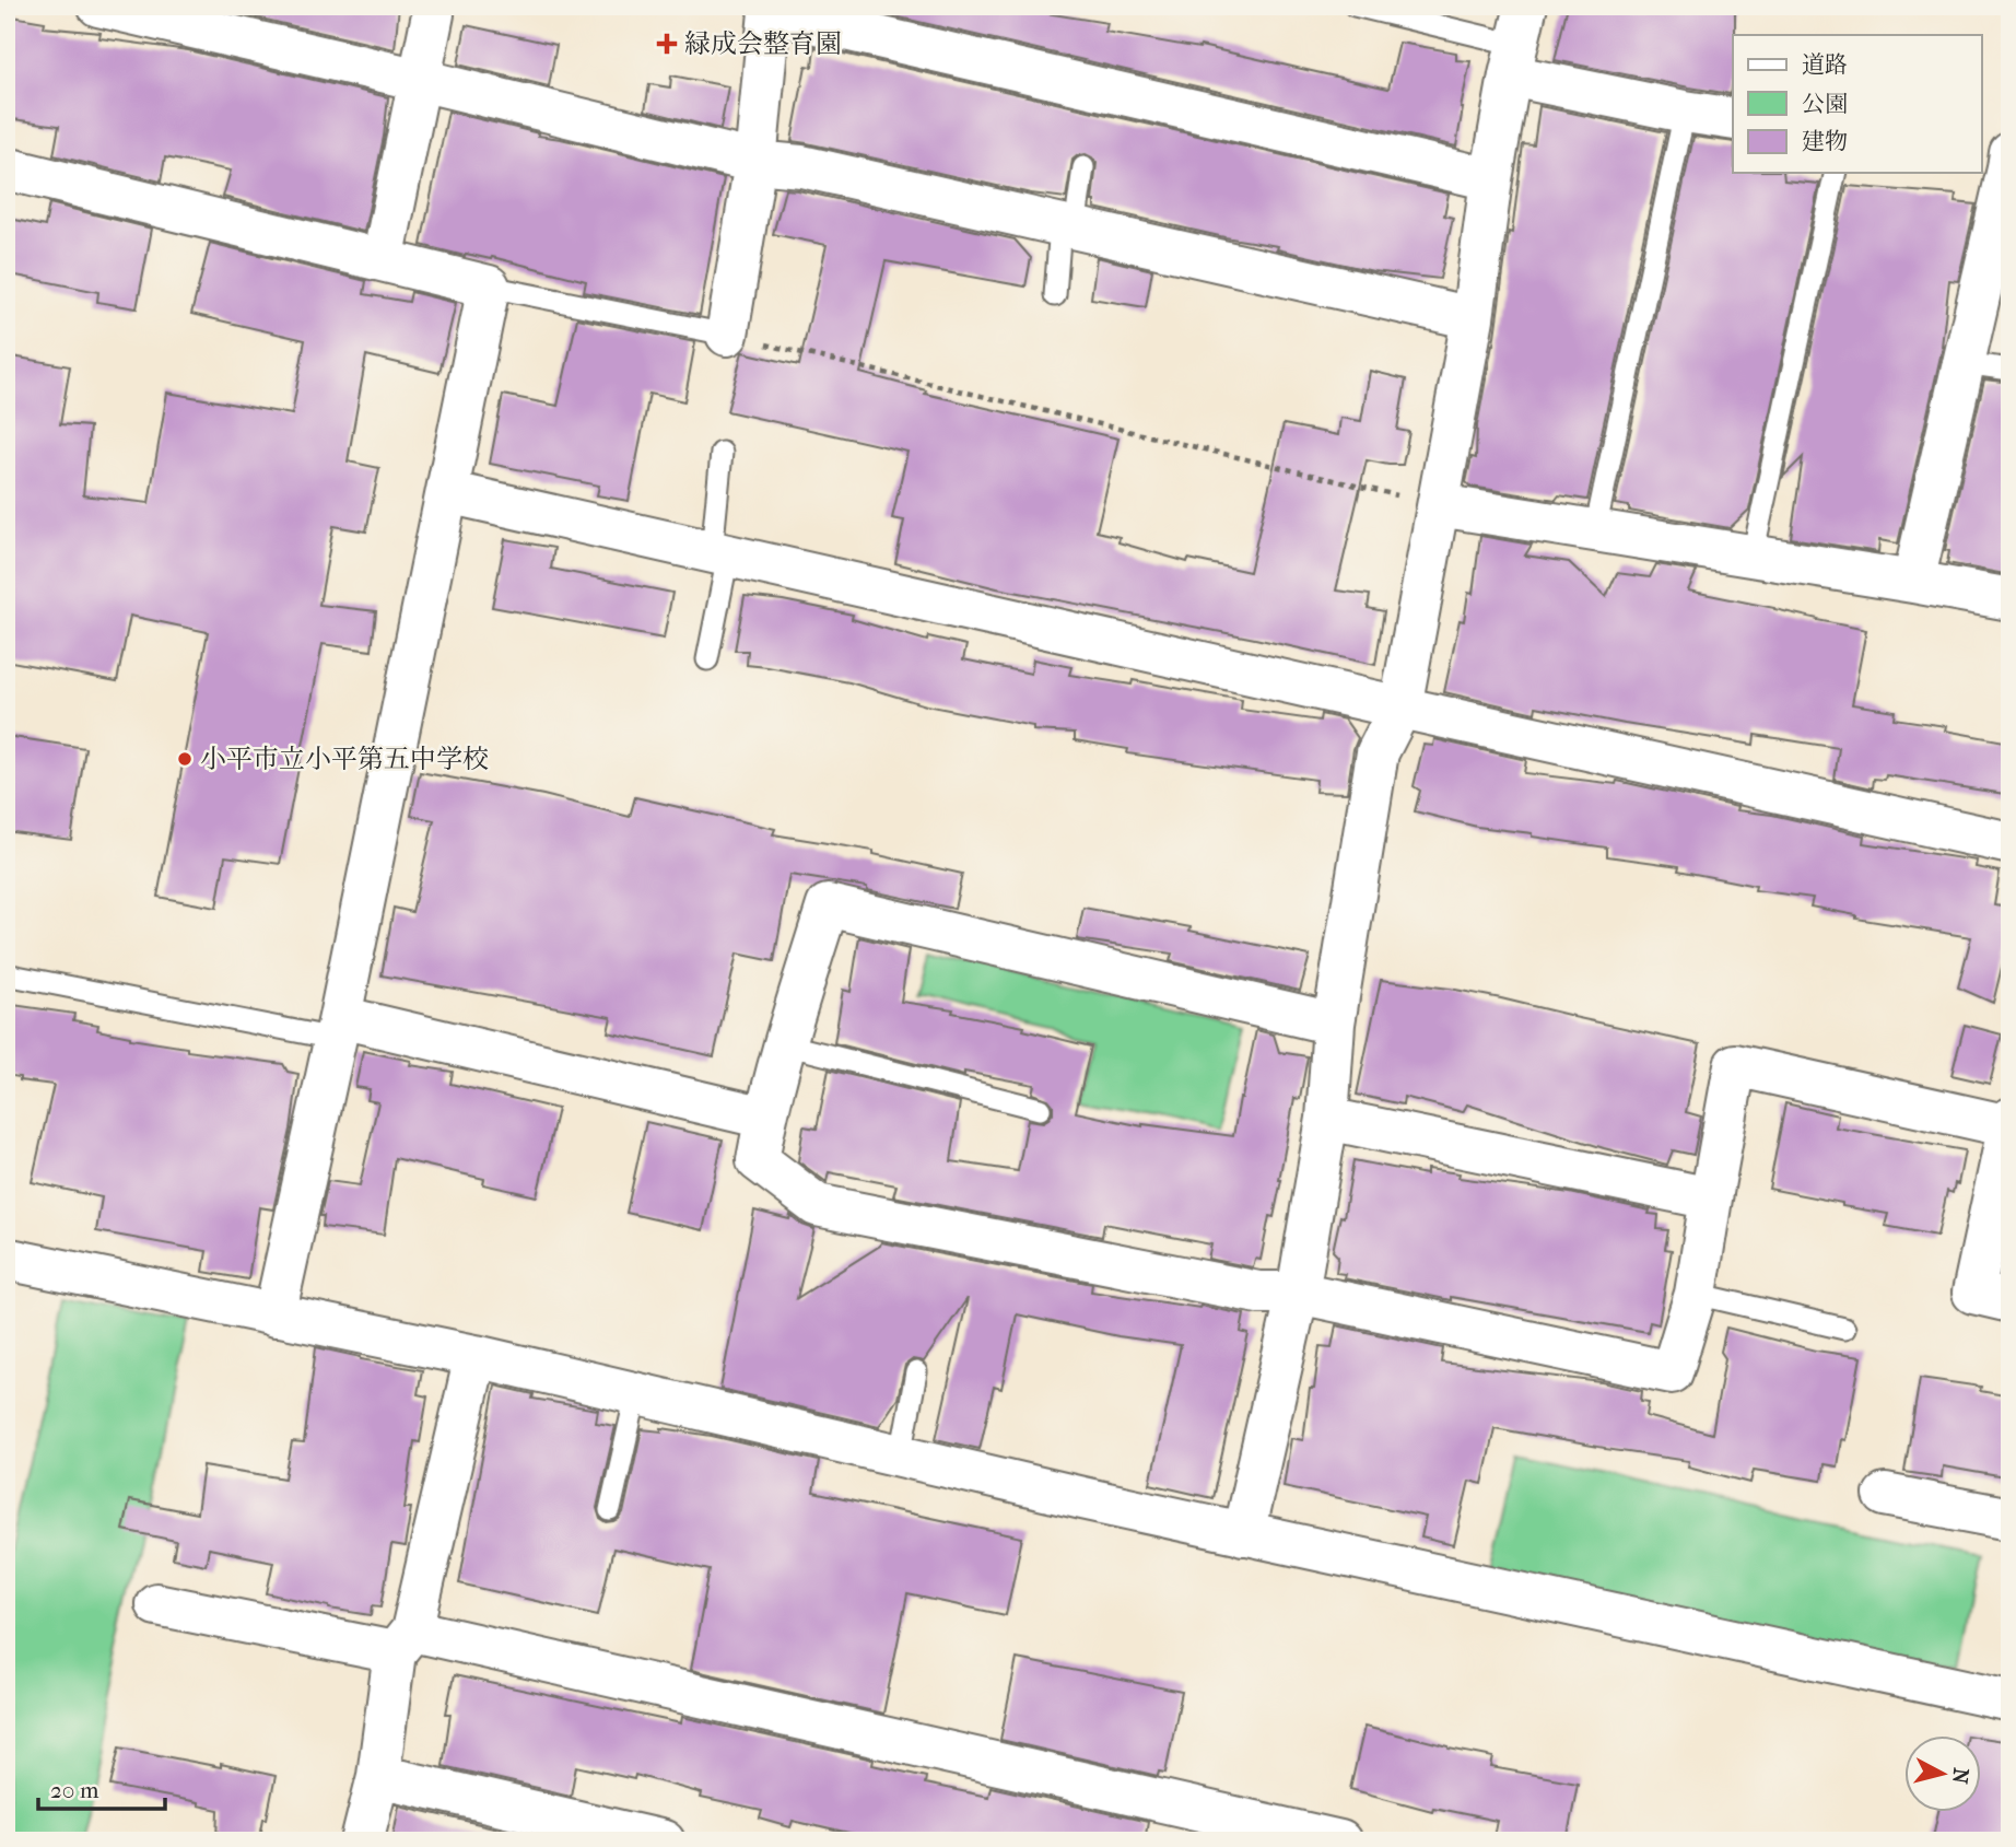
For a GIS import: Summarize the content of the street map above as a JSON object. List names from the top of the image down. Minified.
{"places":{"health":["緑成会整育園"],"other":["小平市立小平第五中学校"]},"legend":["道路","公園","建物"],"scale_bar":"20 m","north":"right"}
